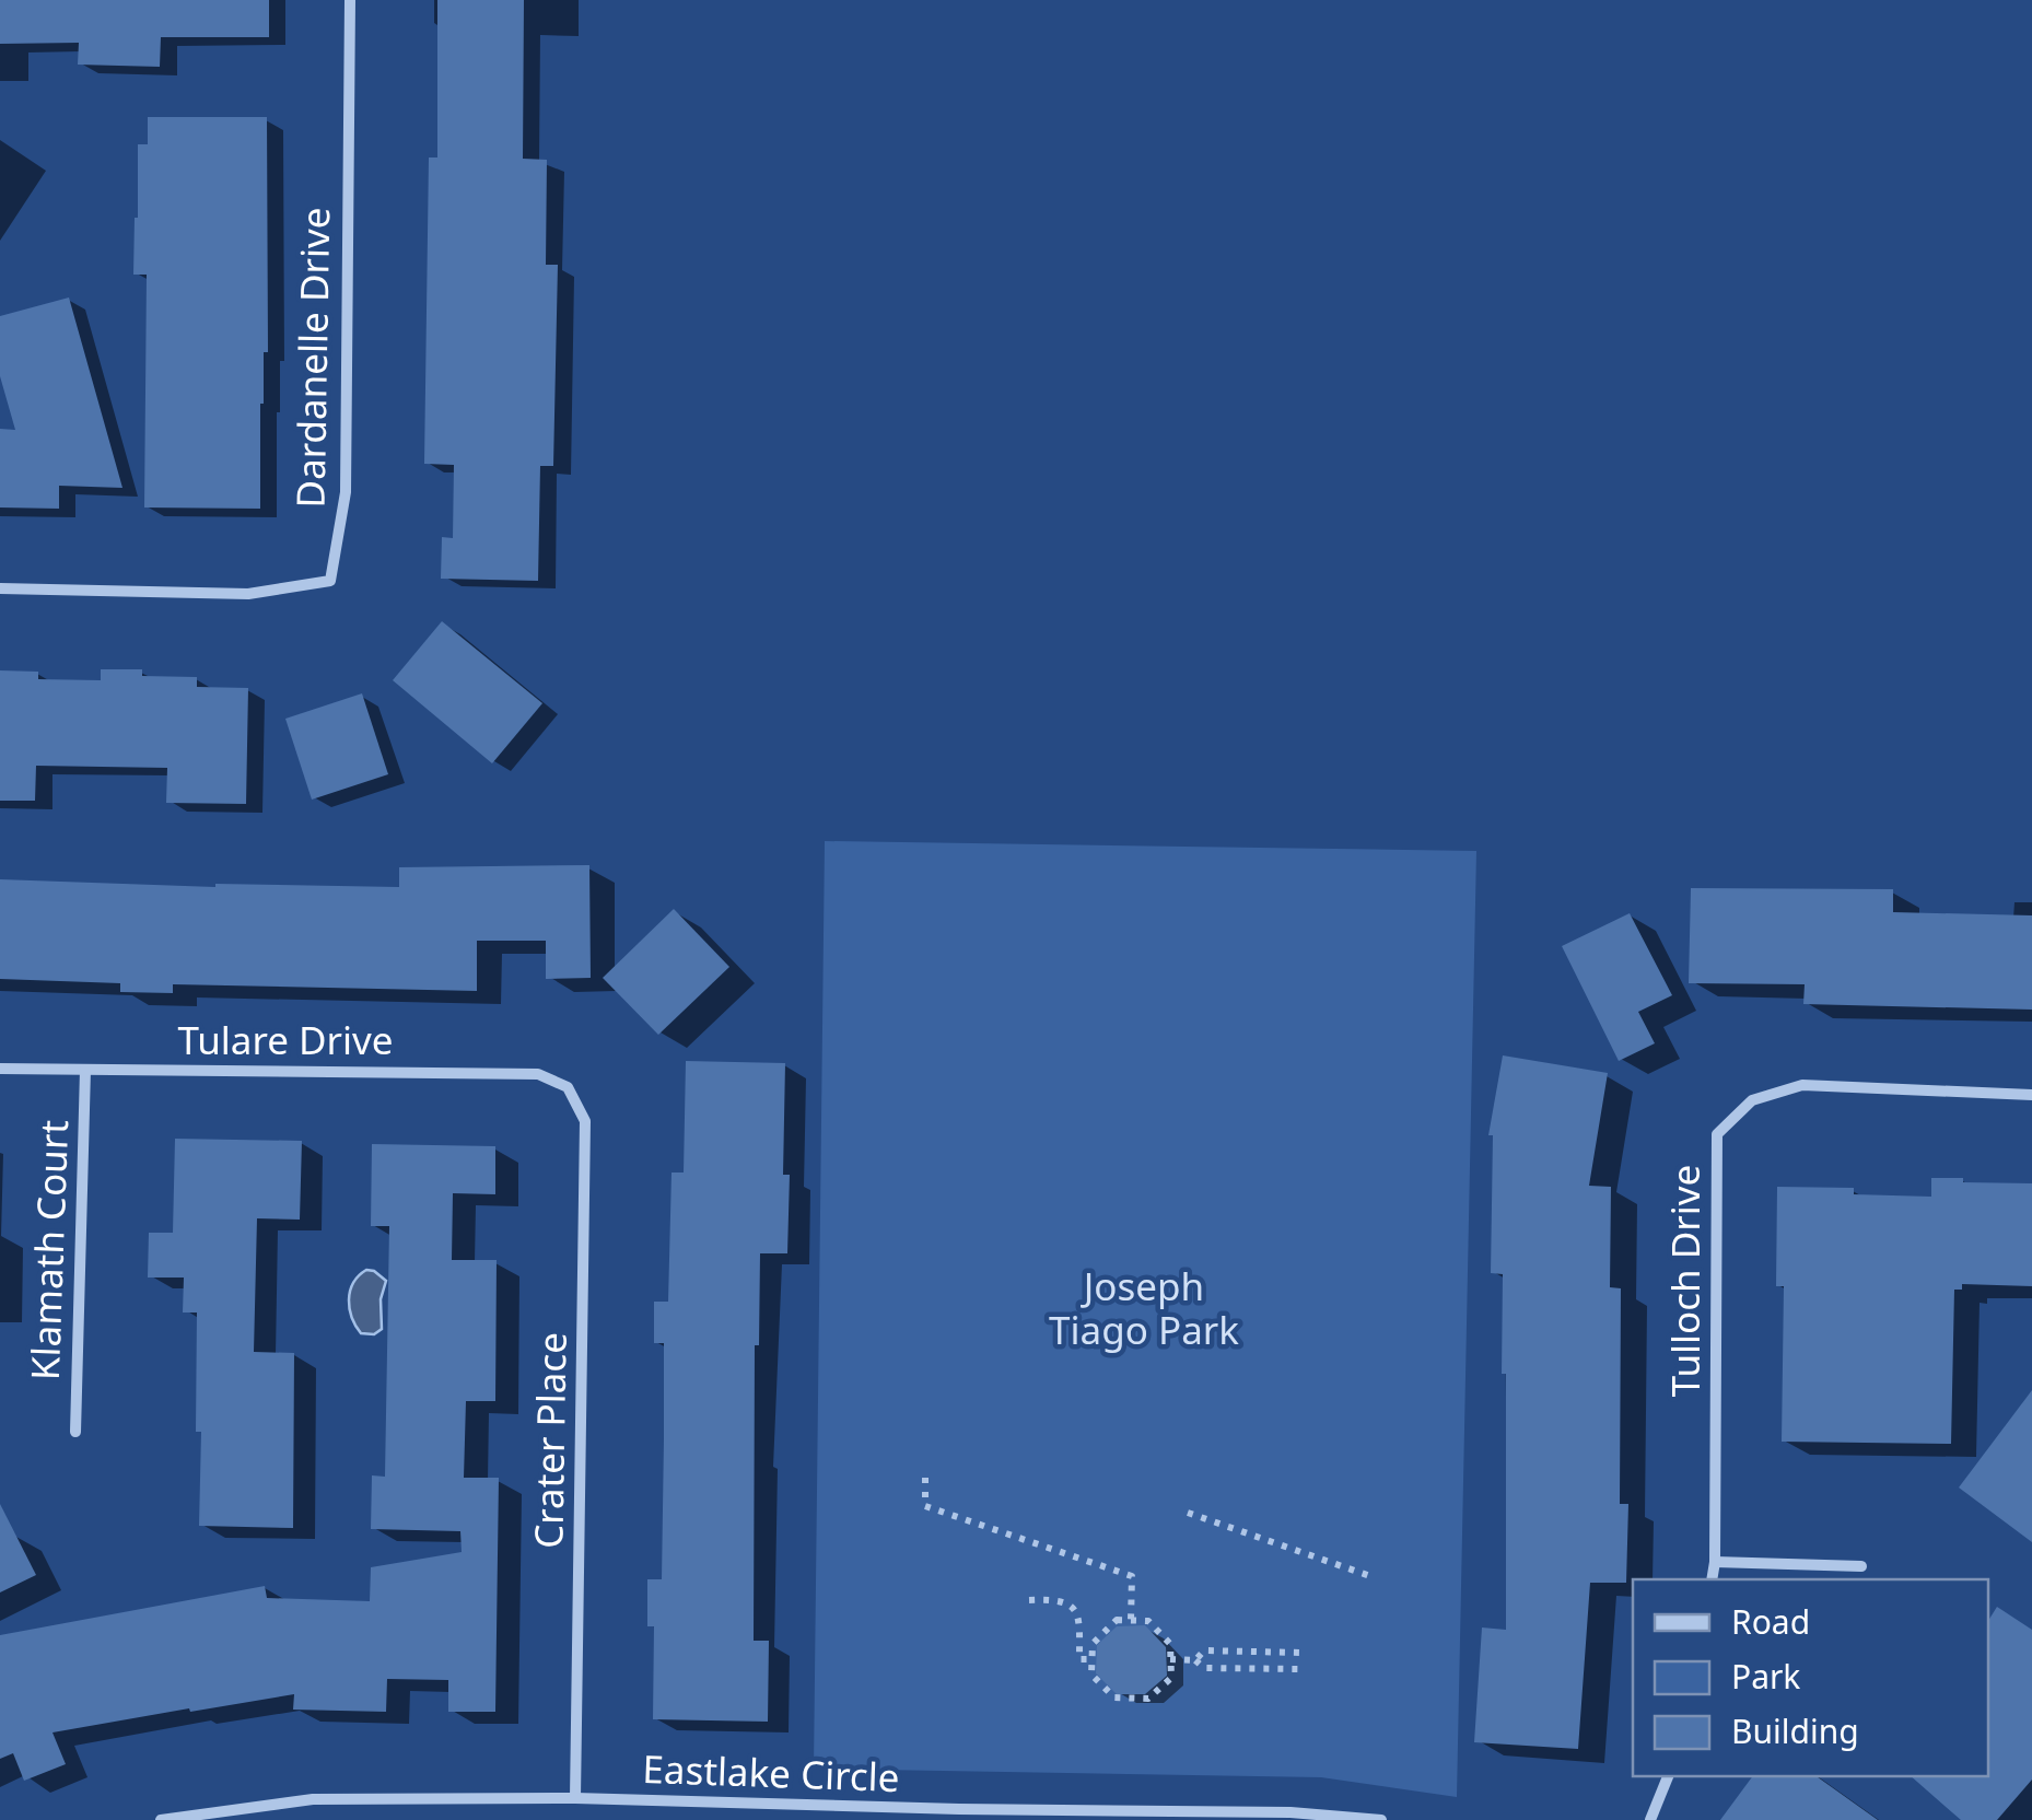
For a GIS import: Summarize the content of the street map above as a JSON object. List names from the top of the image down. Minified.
{"streets":{"street":["Dardanelle Drive","Tulare Drive","Klamath Court","Tulloch Drive","Crater Place","Eastlake Circle"]},"crossings":[["Tulare Drive","Klamath Court"],["Tulare Drive","Crater Place"],["Crater Place","Eastlake Circle"]],"parks":["Joseph Tiago Park"],"legend":["Road","Park","Building"]}
